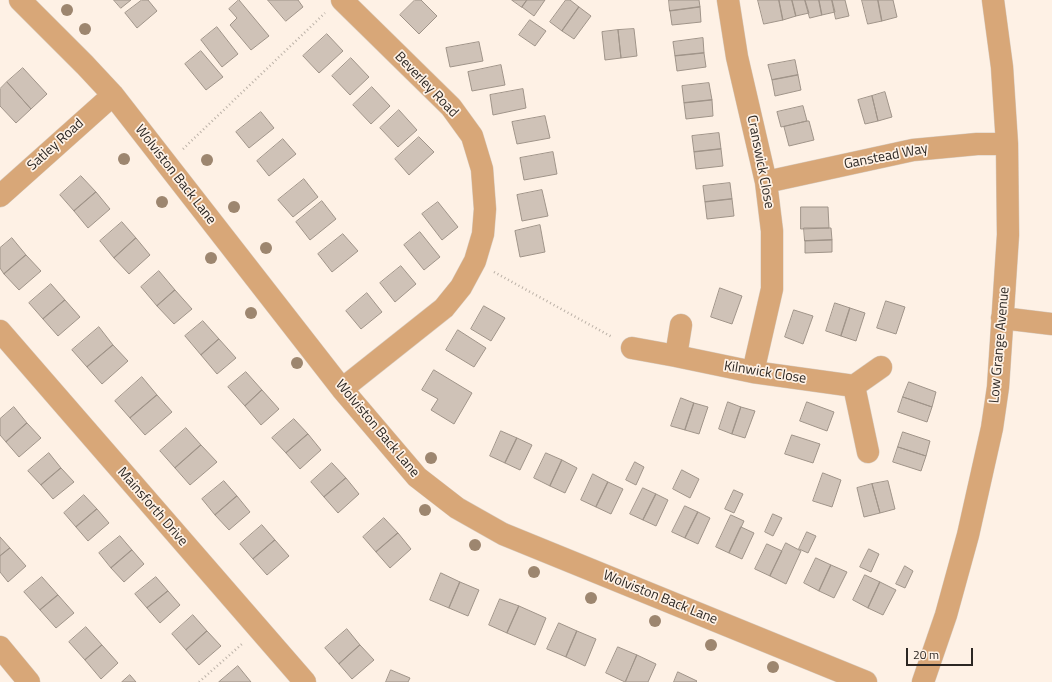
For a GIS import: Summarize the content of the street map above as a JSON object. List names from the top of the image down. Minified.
{"streets":{"street":["Beverley Road","Satley Road","Ganstead Way","Cranswick Close","Wolviston Back Lane","Low Grange Avenue","Kilnwick Close","Mainsforth Drive"]},"crossings":[["Beverley Road","Wolviston Back Lane"],["Satley Road","Wolviston Back Lane"],["Ganstead Way","Cranswick Close"],["Ganstead Way","Low Grange Avenue"],["Cranswick Close","Kilnwick Close"]],"scale_bar":"20 m"}
